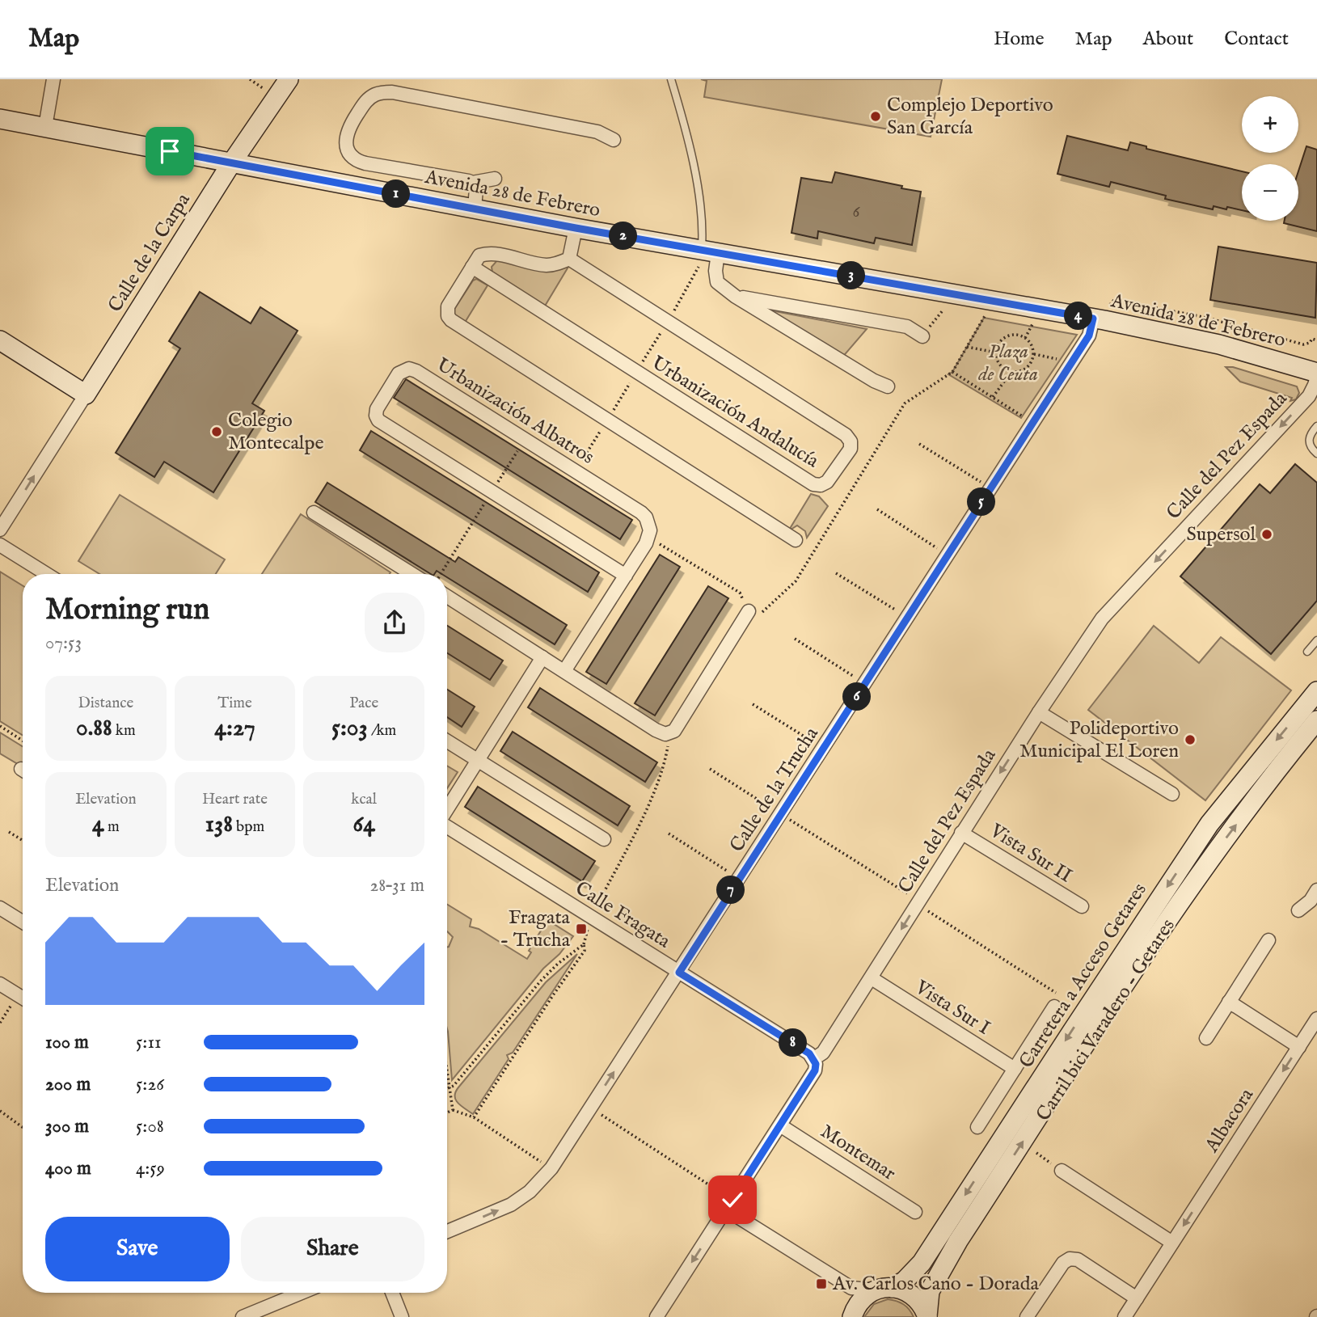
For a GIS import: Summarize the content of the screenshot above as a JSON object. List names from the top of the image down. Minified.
{"streets":{"street":["Avenida 28 de Febrero","Calle de la Carpa","Urbanización Albatros","Urbanización Andalucía","Calle del Pez Espada","Calle de la Trucha","Vista Sur II","Calle Fragata","Carretera a Acceso Getares","Vista Sur I","Albacora","Montemar"]},"crossings":[["Avenida 28 de Febrero","Calle de la Carpa"],["Avenida 28 de Febrero","Calle de la Trucha"],["Calle del Pez Espada","Vista Sur II"],["Calle del Pez Espada","Calle Fragata"],["Calle del Pez Espada","Vista Sur I"],["Calle del Pez Espada","Montemar"],["Calle de la Trucha","Calle Fragata"]],"one_way":["Calle del Pez Espada","Albacora"],"parks":["Plaza de Ceuta"],"places":{"other":["Complejo Deportivo San García","Colegio Montecalpe","Supersol","Polideportivo Municipal El Loren"],"transit":["Fragata - Trucha","Av. Carlos Cano - Dorada"]},"house_numbers":["6"],"page":{"header":"Map","nav":["Home","Map","About","Contact"],"map_buttons":["+","−"],"pins":["1","2","3","4","5","6","7","8"],"heading":["Morning run","07:53"],"stats":[["Distance","0.88 km"],["Time","4:27"],["Pace","5:03 /km"],["Elevation","4 m"],["Heart rate","138 bpm"],["kcal","64"]],"chart":["Elevation","28–31 m"],"list":[{"name":"100 m","note":"5:11"},{"name":"200 m","note":"5:26"},{"name":"300 m","note":"5:08"},{"name":"400 m","note":"4:59"}],"buttons":["Save","Share"]}}
